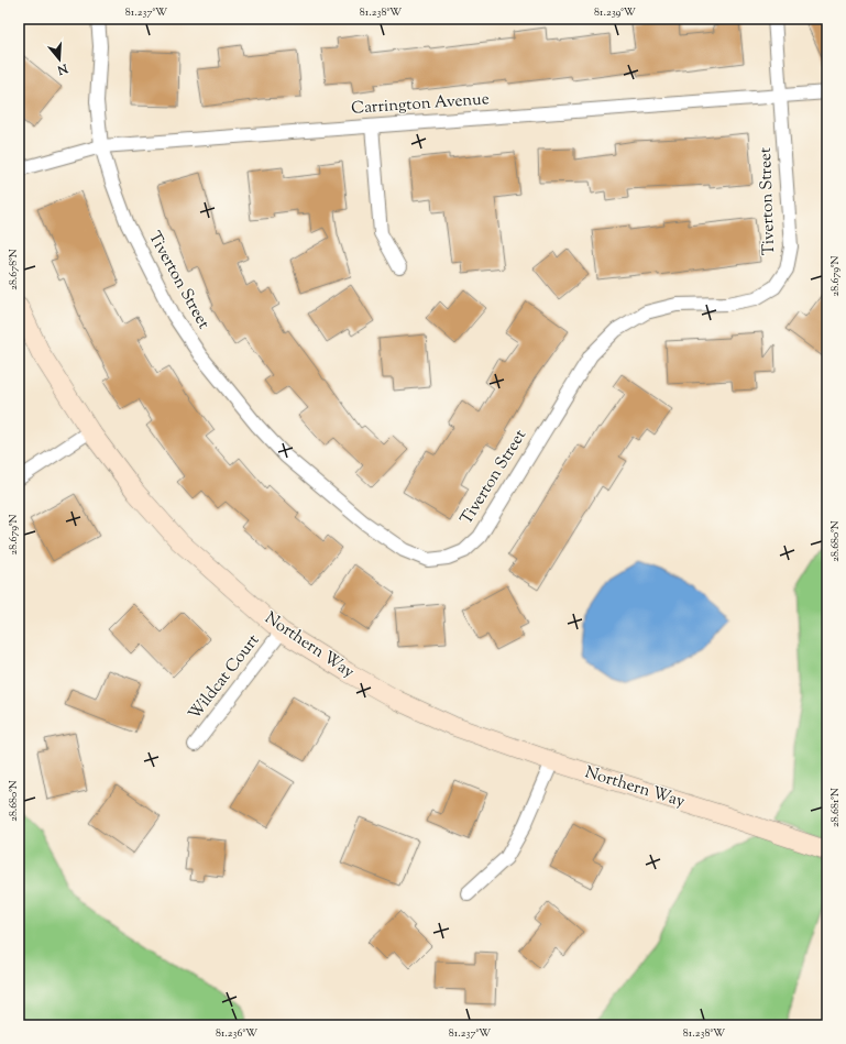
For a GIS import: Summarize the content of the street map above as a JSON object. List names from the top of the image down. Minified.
{"streets":{"street":["Carrington Avenue","Tiverton Street","Northern Way","Wildcat Court"]},"crossings":[["Carrington Avenue","Tiverton Street"],["Northern Way","Wildcat Court"]],"north":"bottom","coordinates":["81.237°W","81.238°W","81.239°W","28.678°N","28.679°N","28.680°N","28.681°N","81.236°W"]}
